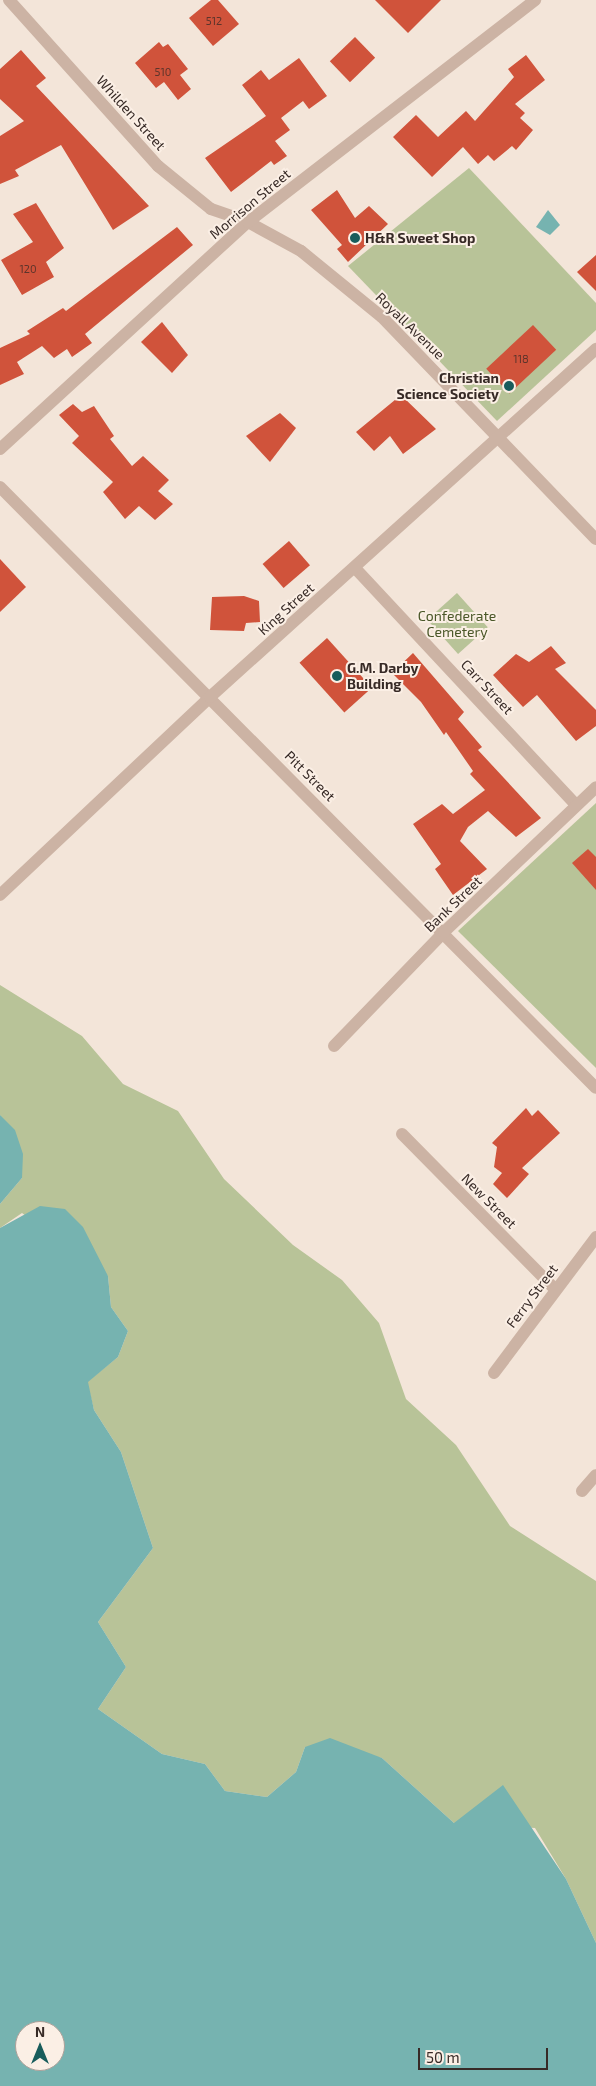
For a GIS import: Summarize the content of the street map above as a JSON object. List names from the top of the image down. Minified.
{"streets":{"street":["Whilden Street","Morrison Street","Royall Avenue","King Street","Carr Street","Pitt Street","Bank Street","New Street","Ferry Street"]},"crossings":[["Whilden Street","Morrison Street"],["Whilden Street","Royall Avenue"],["Morrison Street","Royall Avenue"],["Royall Avenue","King Street"],["King Street","Carr Street"],["King Street","Pitt Street"],["Carr Street","Bank Street"],["Pitt Street","Bank Street"],["New Street","Ferry Street"]],"parks":["Confederate Cemetery"],"places":["H&R Sweet Shop","Christian Science Society","G.M. Darby Building"],"house_numbers":["512","510","120","118"],"scale_bar":"50 m","north":"top"}
